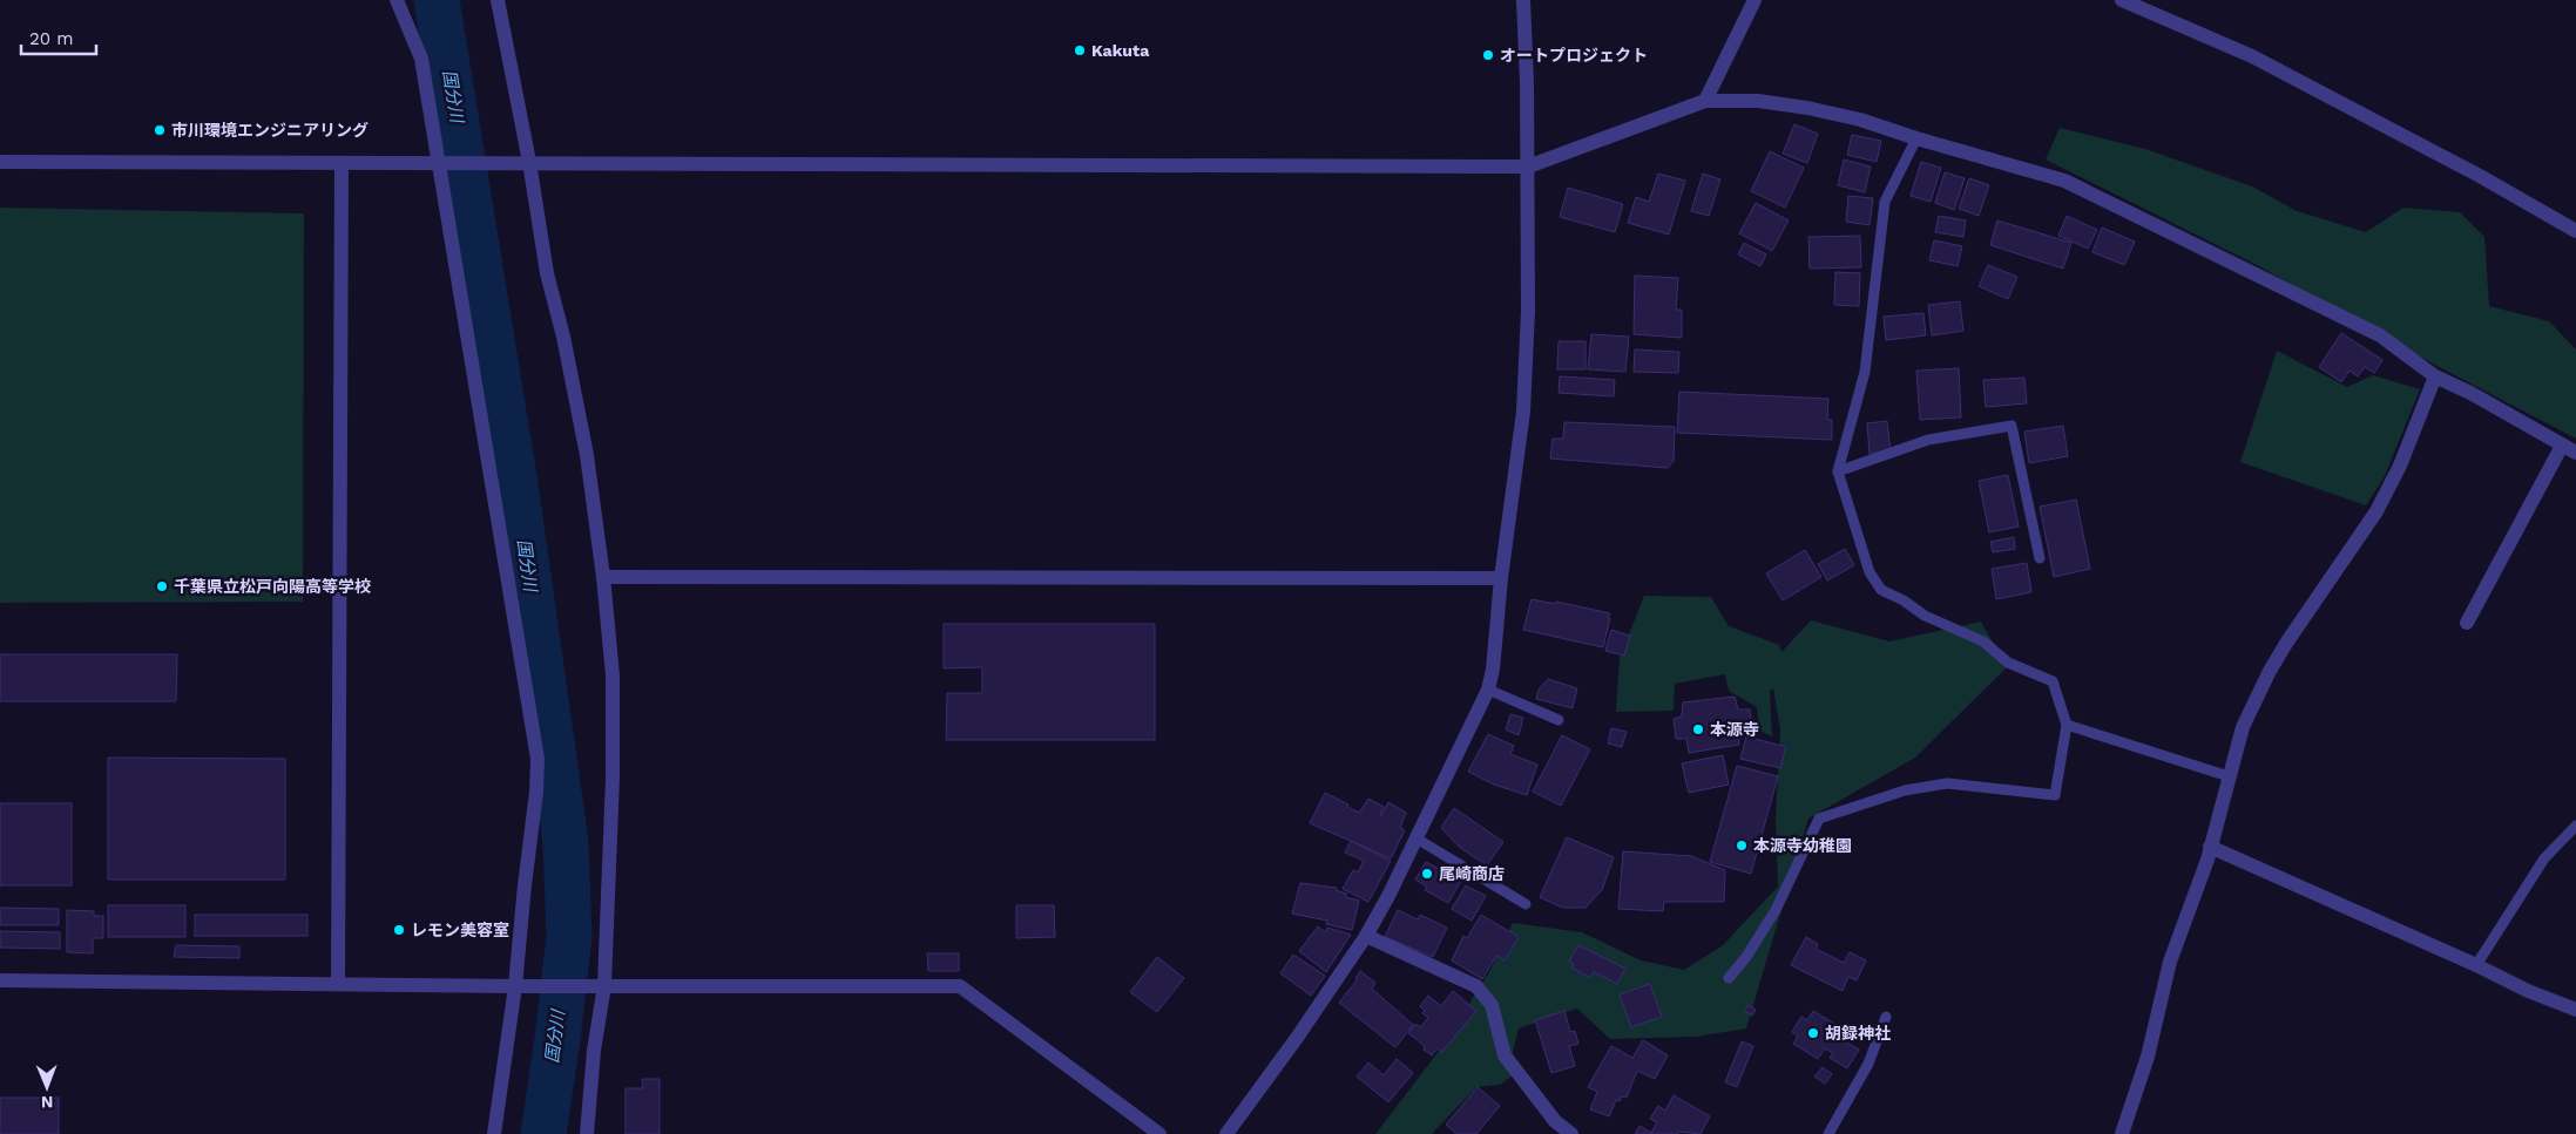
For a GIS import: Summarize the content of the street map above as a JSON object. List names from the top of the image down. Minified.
{"water":["国分川"],"places":["Kakuta","オートプロジェクト","市川環境エンジニアリング","千葉県立松戸向陽高等学校","本源寺","本源寺幼稚園","尾崎商店","レモン美容室","胡録神社"],"scale_bar":"20 m","north":"bottom"}
